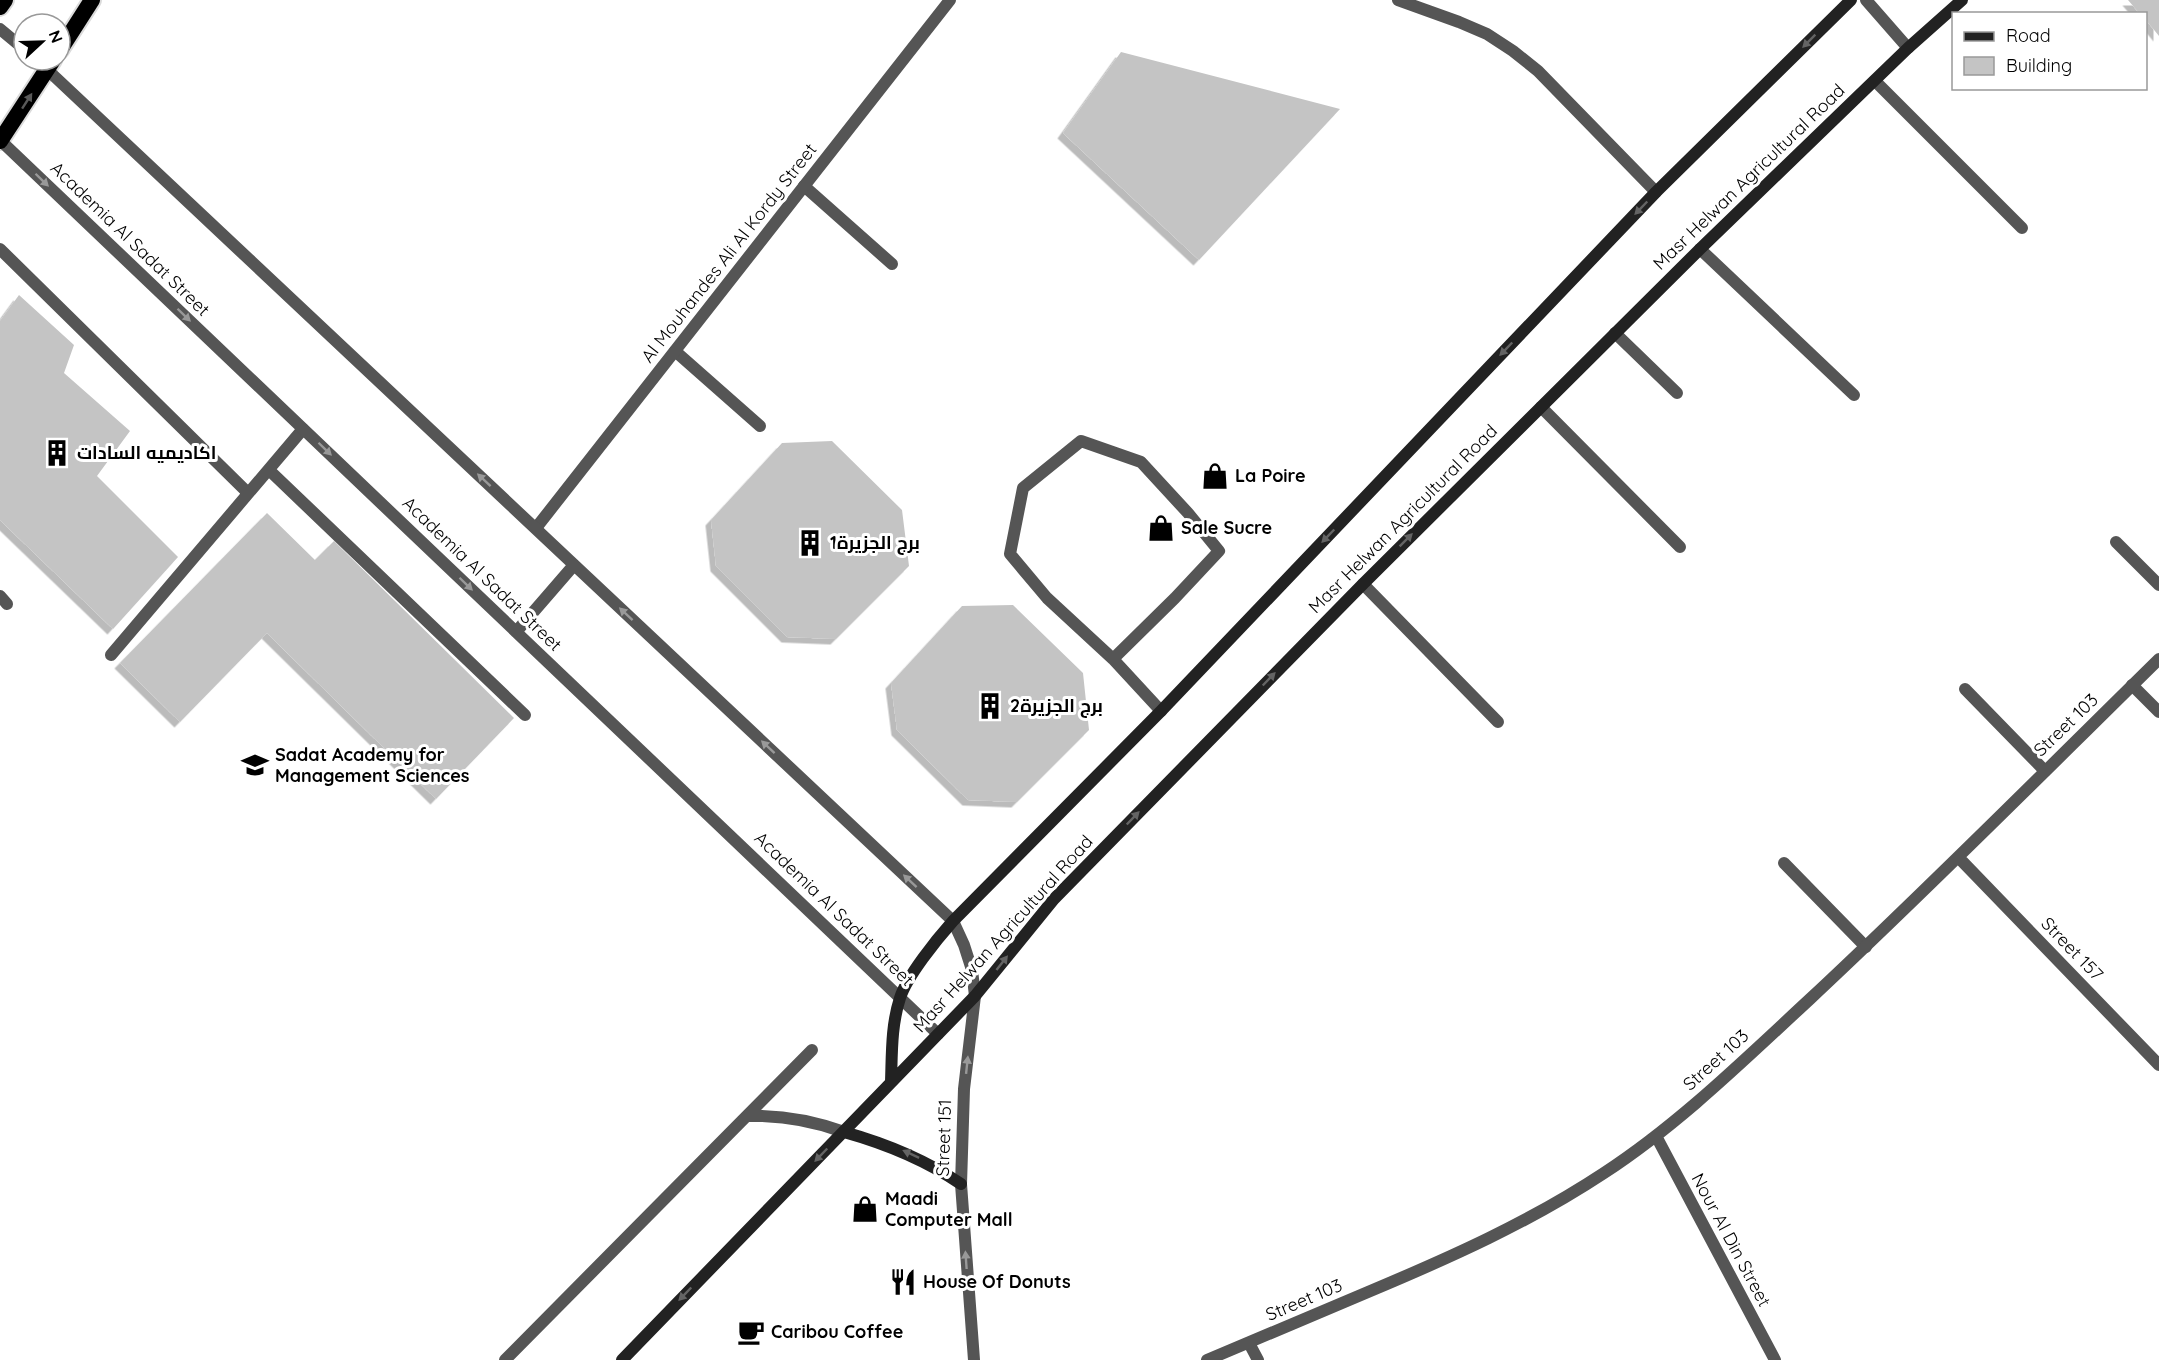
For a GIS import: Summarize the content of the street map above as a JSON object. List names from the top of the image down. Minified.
{"streets":{"main road":["Masr Helwan Agricultural Road"],"street":["Academia Al Sadat Street","Al Mouhandes Ali Al Kordy Street","Street 103","Street 157","Street 151","Nour Al Din Street"]},"crossings":[["Masr Helwan Agricultural Road","Academia Al Sadat Street"],["Masr Helwan Agricultural Road","Street 151"],["Street 103","Street 157"],["Street 103","Nour Al Din Street"]],"one_way":["Street 151"],"places":{"building":["اكاديميه السادات","برج الجزيرة1","برج الجزيرة2"],"shop":["La Poire","Sale Sucre","Maadi Computer Mall"],"school or university":["Sadat Academy for Management Sciences"],"restaurant":["House Of Donuts"],"cafe":["Caribou Coffee"]},"legend":["Road","Building"],"north":"right"}
